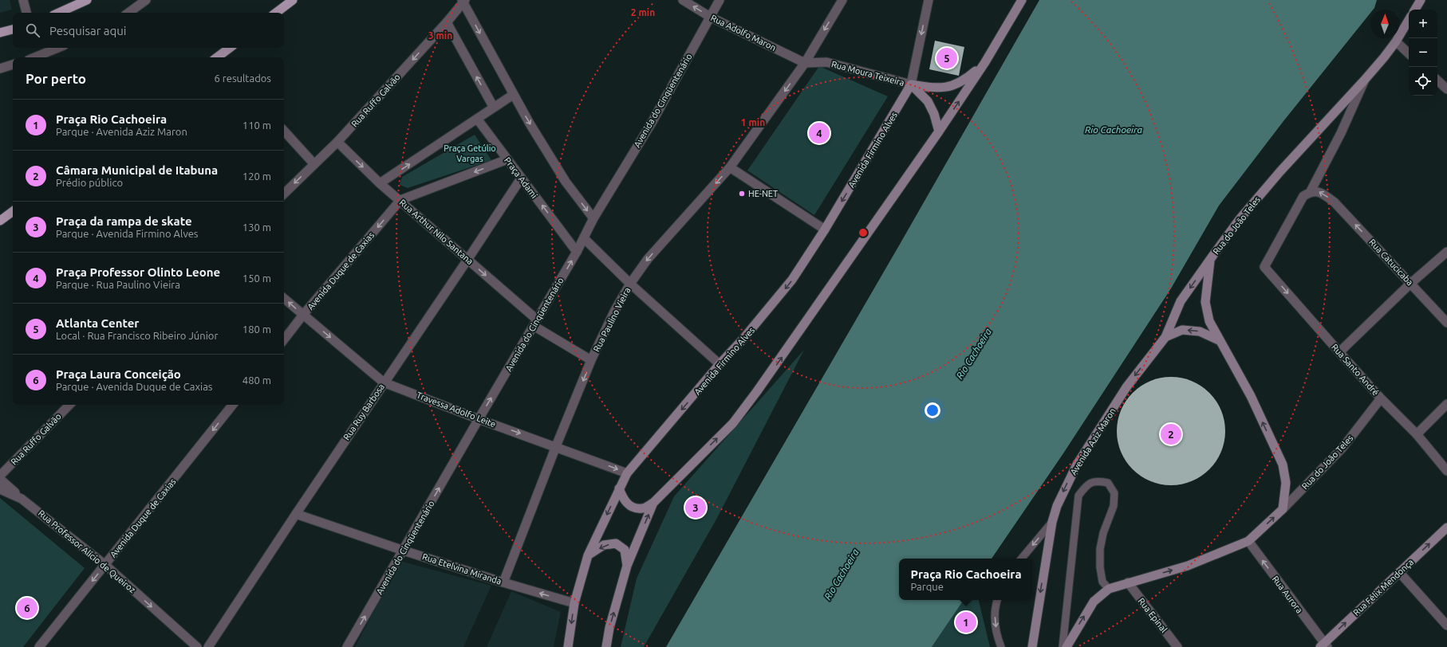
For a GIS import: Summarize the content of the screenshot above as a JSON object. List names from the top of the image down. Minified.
{"streets":{"main road":["Avenida Firmino Alves","Rua do João Teles","Avenida Aziz Maron","Rua Félix Mendonça"],"street":["Rua Adolfo Maron","Rua Moura Teixeira","Rua Ruffo Galvão","Avenida do Cinqüentenário","Praça Adami","Rua Arthur Nilo Santana","Rua Catucicaba","Avenida Duque de Caxias","Rua Paulino Vieira","Rua Santo André","Travessa Adolfo Leite","Rua Ruy Barbosa","Rua Professor Alício de Queiroz","Rua Etelvina Miranda","Rua Aurora","Rua Epinal"]},"crossings":[["Rua Adolfo Maron","Rua Moura Teixeira"],["Rua Adolfo Maron","Avenida do Cinqüentenário"],["Rua Adolfo Maron","Rua Paulino Vieira"],["Rua Moura Teixeira","Avenida Firmino Alves"],["Rua Moura Teixeira","Rua Paulino Vieira"],["Rua Ruffo Galvão","Rua Arthur Nilo Santana"],["Avenida do Cinqüentenário","Praça Adami"],["Avenida do Cinqüentenário","Rua Arthur Nilo Santana"],["Avenida do Cinqüentenário","Travessa Adolfo Leite"],["Avenida do Cinqüentenário","Rua Etelvina Miranda"],["Avenida Firmino Alves","Travessa Adolfo Leite"],["Avenida Firmino Alves","Rua Etelvina Miranda"],["Praça Adami","Rua Ruy Barbosa"],["Rua do João Teles","Rua Santo André"],["Rua do João Teles","Avenida Aziz Maron"],["Rua do João Teles","Rua Aurora"],["Rua Arthur Nilo Santana","Avenida Duque de Caxias"],["Rua Arthur Nilo Santana","Rua Paulino Vieira"],["Rua Arthur Nilo Santana","Rua Ruy Barbosa"],["Rua Catucicaba","Rua Santo André"],["Avenida Duque de Caxias","Travessa Adolfo Leite"],["Avenida Duque de Caxias","Rua Professor Alício de Queiroz"],["Rua Paulino Vieira","Travessa Adolfo Leite"],["Rua Paulino Vieira","Rua Etelvina Miranda"],["Travessa Adolfo Leite","Rua Ruy Barbosa"],["Rua Ruy Barbosa","Rua Etelvina Miranda"],["Rua Félix Mendonça","Rua Aurora"]],"one_way":["Avenida do Cinqüentenário","Rua Arthur Nilo Santana","Rua Catucicaba","Avenida Duque de Caxias","Rua Paulino Vieira","Rua Santo André","Travessa Adolfo Leite","Avenida Aziz Maron","Rua Professor Alício de Queiroz","Rua Félix Mendonça","Rua Aurora"],"water":["Rio Cachoeira"],"parks":["Praça Getúlio Vargas"],"places":["HE-NET"],"north":"top","page":{"map_buttons":["+","−"],"search":"Pesquisar aqui","pins":["5","4","2","3","6","1"],"heading":["Por perto","6 resultados"],"list":[{"mark":"1","name":"Praça Rio Cachoeira","note":"Parque · Avenida Aziz Maron","value":"110 m"},{"mark":"2","name":"Câmara Municipal de Itabuna","note":"Prédio público","value":"120 m"},{"mark":"3","name":"Praça da rampa de skate","note":"Parque · Avenida Firmino Alves","value":"130 m"},{"mark":"4","name":"Praça Professor Olinto Leone","note":"Parque · Rua Paulino Vieira","value":"150 m"},{"mark":"5","name":"Atlanta Center","note":"Local · Rua Francisco Ribeiro Júnior","value":"180 m"},{"mark":"6","name":"Praça Laura Conceição","note":"Parque · Avenida Duque de Caxias","value":"480 m"}],"popup":["Praça Rio Cachoeira","Parque"]},"rings":["2 min","3 min","1 min"]}
